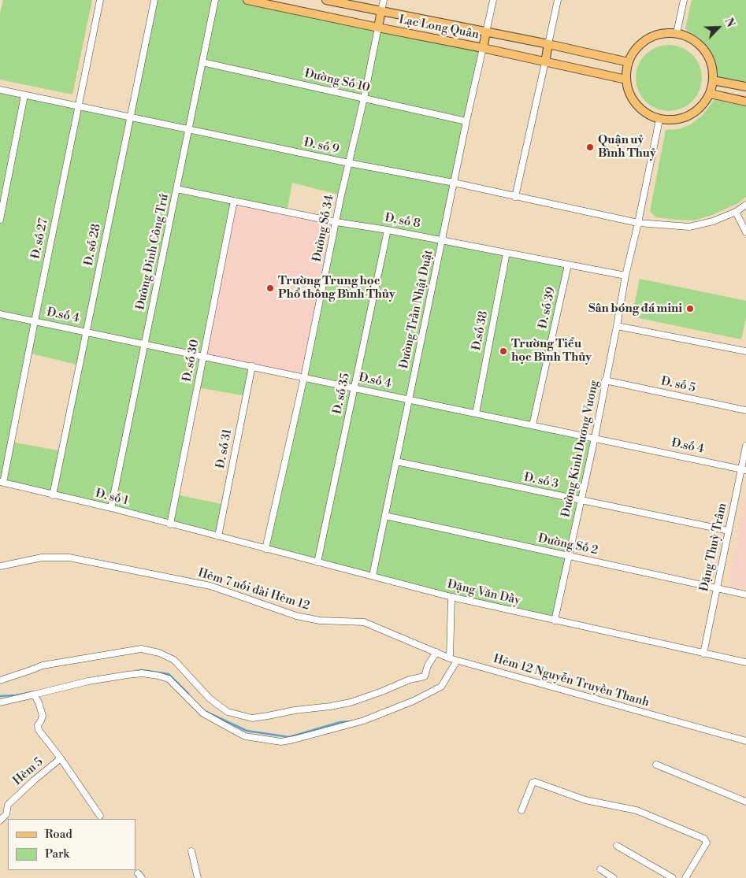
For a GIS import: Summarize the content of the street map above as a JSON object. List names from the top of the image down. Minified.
{"streets":{"main road":["Lạc Long Quân"],"street":["Đường Số 10","Đ. số 9","Đ, số 8","Đường Số 34","Đ. số 27","Đ. số 28","Đường Đinh Công Trứ","Đ. số 39","Đường Trần Nhật Duật","Đ.số 4","Đ.số 38","Đ. số 30","Đ. số 5","Đ. số 35","Đ. số 31","Đường Kinh Dương Vương","Đ. số 3","Đ. số 1","Đường Số 2","Đặng Thuỳ Trâm","Hẻm 7 nối dài Hẻm 12","Đặng Văn Dầy","Hẻm 12 Nguyễn Truyền Thanh","Hẻm 5"]},"crossings":[["Lạc Long Quân","Đường Số 34"],["Lạc Long Quân","Đường Trần Nhật Duật"],["Lạc Long Quân","Đường Kinh Dương Vương"],["Đường Số 10","Đường Số 34"],["Đường Số 10","Đường Đinh Công Trứ"],["Đường Số 10","Đường Trần Nhật Duật"],["Đ. số 9","Đường Số 34"],["Đ. số 9","Đ. số 27"],["Đ. số 9","Đ. số 28"],["Đ. số 9","Đường Đinh Công Trứ"],["Đ. số 9","Đường Trần Nhật Duật"],["Đ. số 9","Đường Kinh Dương Vương"],["Đ, số 8","Đường Số 34"],["Đ, số 8","Đường Đinh Công Trứ"],["Đ, số 8","Đ. số 39"],["Đ, số 8","Đường Trần Nhật Duật"],["Đ, số 8","Đ.số 38"],["Đ, số 8","Đ. số 30"],["Đ, số 8","Đ. số 35"],["Đ, số 8","Đường Kinh Dương Vương"],["Đường Số 34","Đ.số 4"],["Đường Số 34","Đặng Văn Dầy"],["Đ. số 27","Đ.số 4"],["Đ. số 27","Đ. số 1"],["Đ. số 28","Đ.số 4"],["Đ. số 28","Đ. số 1"],["Đường Đinh Công Trứ","Đ.số 4"],["Đường Đinh Công Trứ","Đ. số 1"],["Đ. số 39","Đ.số 4"],["Đường Trần Nhật Duật","Đ.số 4"],["Đường Trần Nhật Duật","Đ. số 3"],["Đường Trần Nhật Duật","Đường Số 2"],["Đường Trần Nhật Duật","Đặng Văn Dầy"],["Đ.số 4","Đ.số 38"],["Đ.số 4","Đ. số 30"],["Đ.số 4","Đ. số 35"],["Đ.số 4","Đ. số 31"],["Đ.số 4","Đường Kinh Dương Vương"],["Đ.số 4","Đặng Thuỳ Trâm"],["Đ. số 30","Đ. số 1"],["Đ. số 5","Đường Kinh Dương Vương"],["Đ. số 35","Đặng Văn Dầy"],["Đ. số 31","Đ. số 1"],["Đ. số 31","Đặng Văn Dầy"],["Đường Kinh Dương Vương","Đ. số 3"],["Đường Kinh Dương Vương","Đường Số 2"],["Đường Kinh Dương Vương","Đặng Văn Dầy"],["Đ. số 3","Đặng Thuỳ Trâm"],["Đ. số 1","Đặng Văn Dầy"],["Đường Số 2","Đặng Thuỳ Trâm"],["Đặng Thuỳ Trâm","Đặng Văn Dầy"],["Hẻm 7 nối dài Hẻm 12","Hẻm 12 Nguyễn Truyền Thanh"]],"places":["Quận uỷ Bình Thuỷ","Trường Trung học Phổ thông Bình Thủy","Sân bóng đá mini","Trường Tiểu học Bình Thủy"],"legend":["Road","Park"],"north":"top right"}
